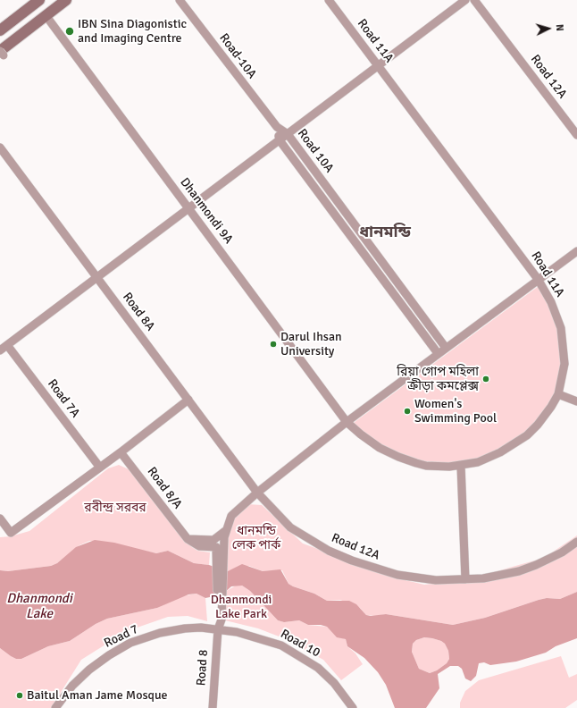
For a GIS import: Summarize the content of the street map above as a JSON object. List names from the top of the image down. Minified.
{"streets":{"street":["Road 11A","Road-10A","Road 12A","Road 10A","Dhanmondi 9A","Road 8A","Road 7A","Road 8/A","Road 7","Road 10","Road 8"]},"crossings":[["Road 11A","Dhanmondi 9A"],["Road-10A","Road 10A"],["Road 12A","Road 8A"],["Road 7","Road 10"],["Road 7","Road 8"],["Road 10","Road 8"]],"districts":["ধানমন্ডি"],"water":["Dhanmondi Lake"],"parks":["রবীন্দ্র সরবর","ধানমন্ডি লেক পার্ক","Dhanmondi Lake Park"],"places":["IBN Sina Diagonistic and Imaging Centre","Darul Ihsan University","রিয়া গোপ মহিলা ক্রীড়া কমপ্লেক্স","Women's Swimming Pool","Baitul Aman Jame Mosque"],"north":"right"}
